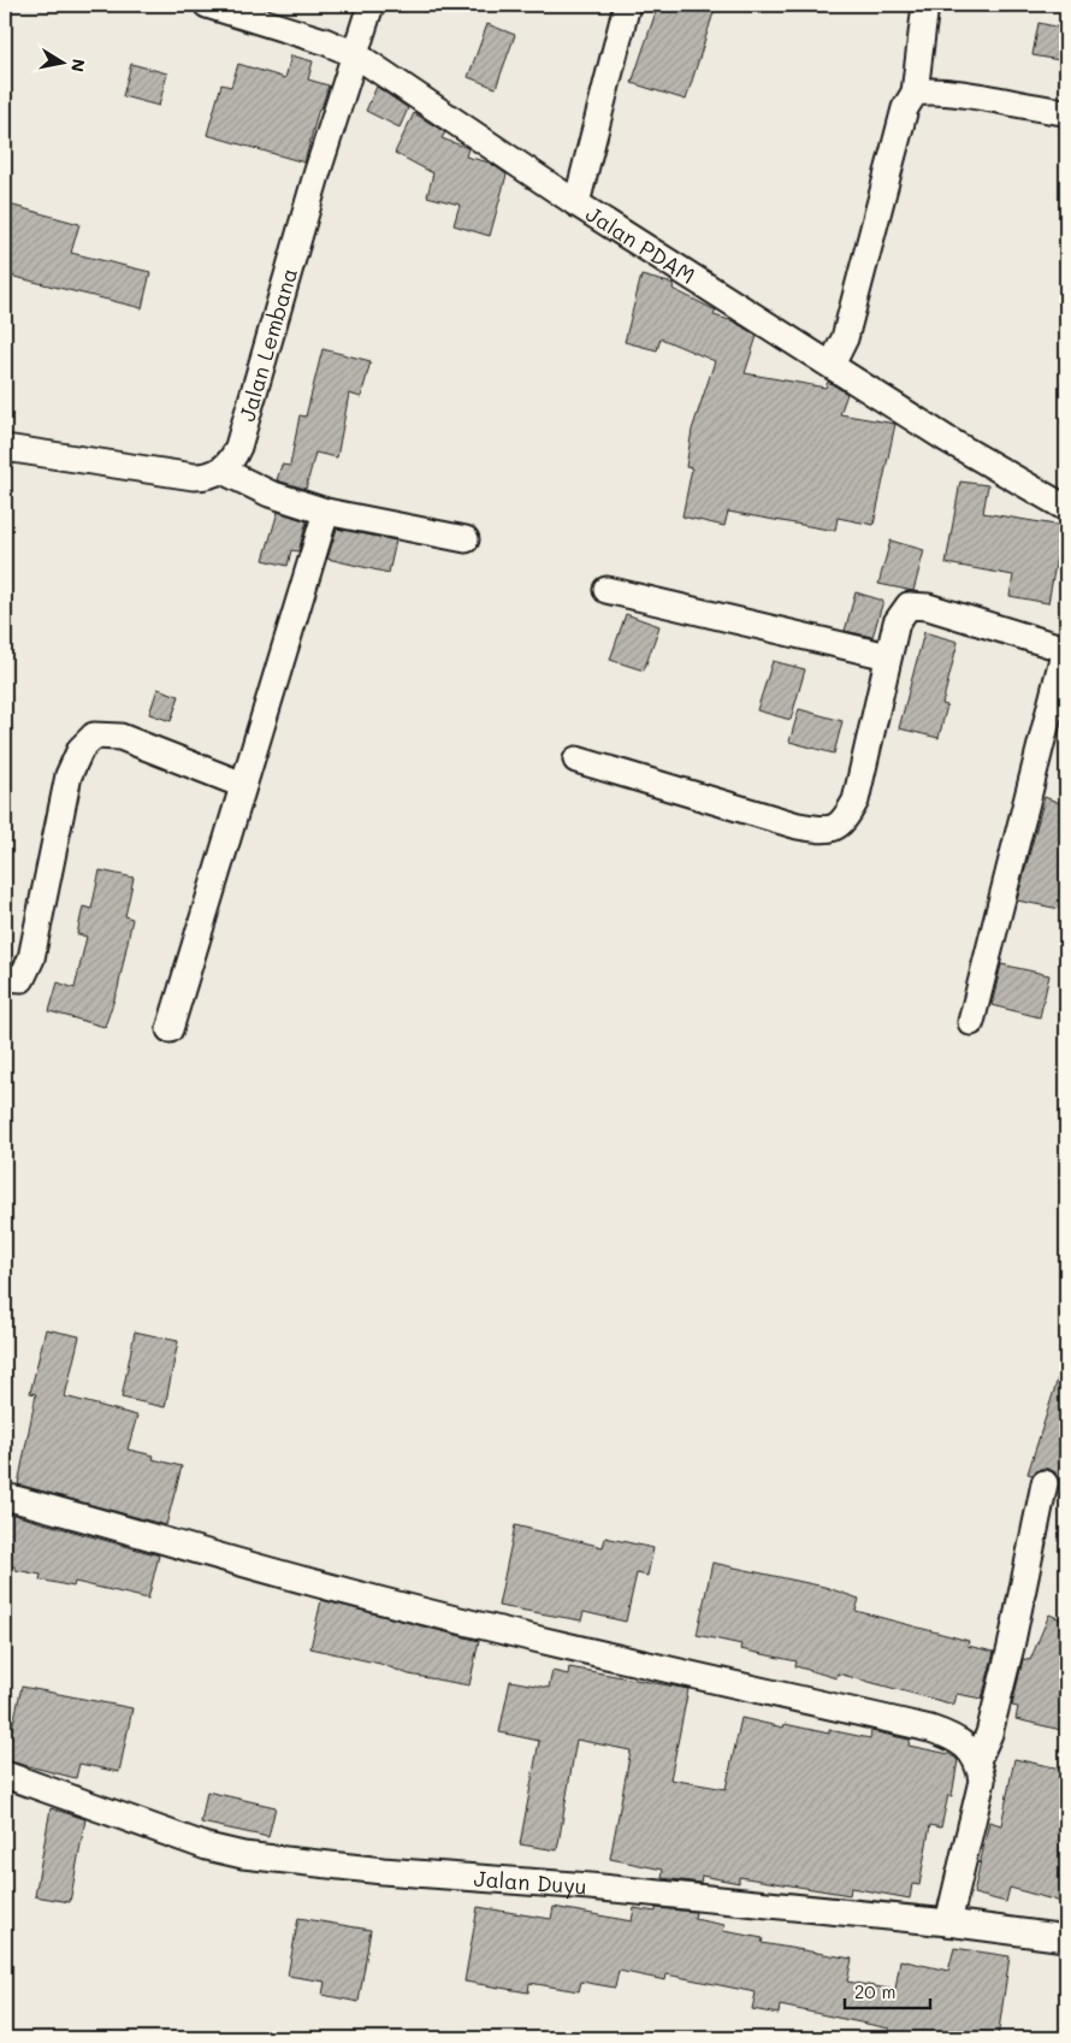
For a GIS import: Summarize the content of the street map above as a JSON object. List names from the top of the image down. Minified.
{"streets":{"street":["Jalan PDAM","Jalan Lembana","Jalan Duyu"]},"crossings":[["Jalan PDAM","Jalan Lembana"]],"scale_bar":"20 m","north":"right"}
